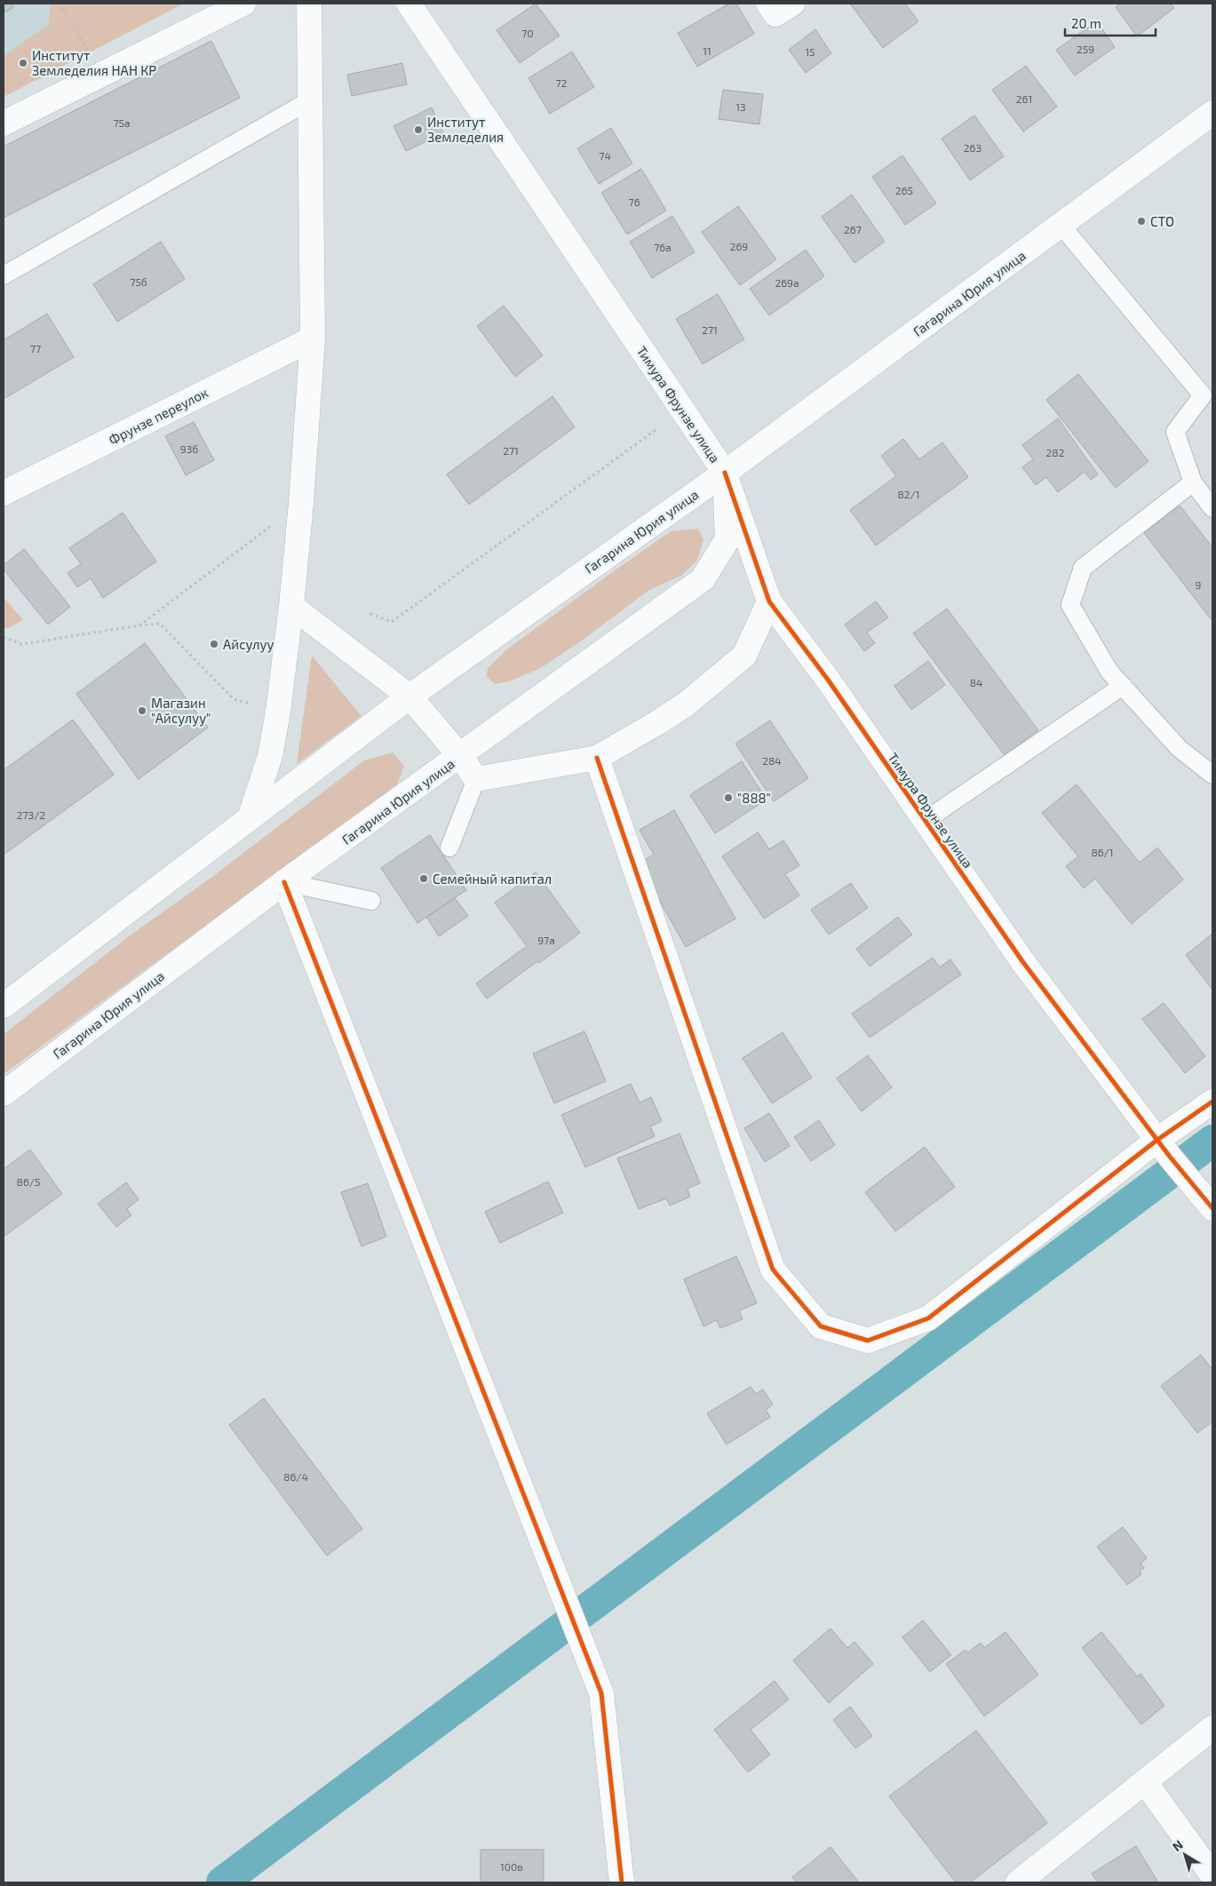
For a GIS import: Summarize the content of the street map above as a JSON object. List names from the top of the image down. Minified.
{"streets":{"street":["Гагарина Юрия улица","Тимура Фрунзе улица","Фрунзе переулок"]},"crossings":[["Гагарина Юрия улица","Тимура Фрунзе улица"]],"places":["Институт Земледелия НАН КР","Институт Земледелия","CTO","Айсулуу","Магазин \"Айсулуу\"","\"888\"","Семейный капитал"],"house_numbers":["70","259","11","15","72","261","13","75а","263","74","265","76","267","269","76а","75б","269а","271","77","93б","271","282","82/1","9","84","284","273/2","86/1","97а","86/5","86/4","100в"],"scale_bar":"20 m","north":"top left"}
